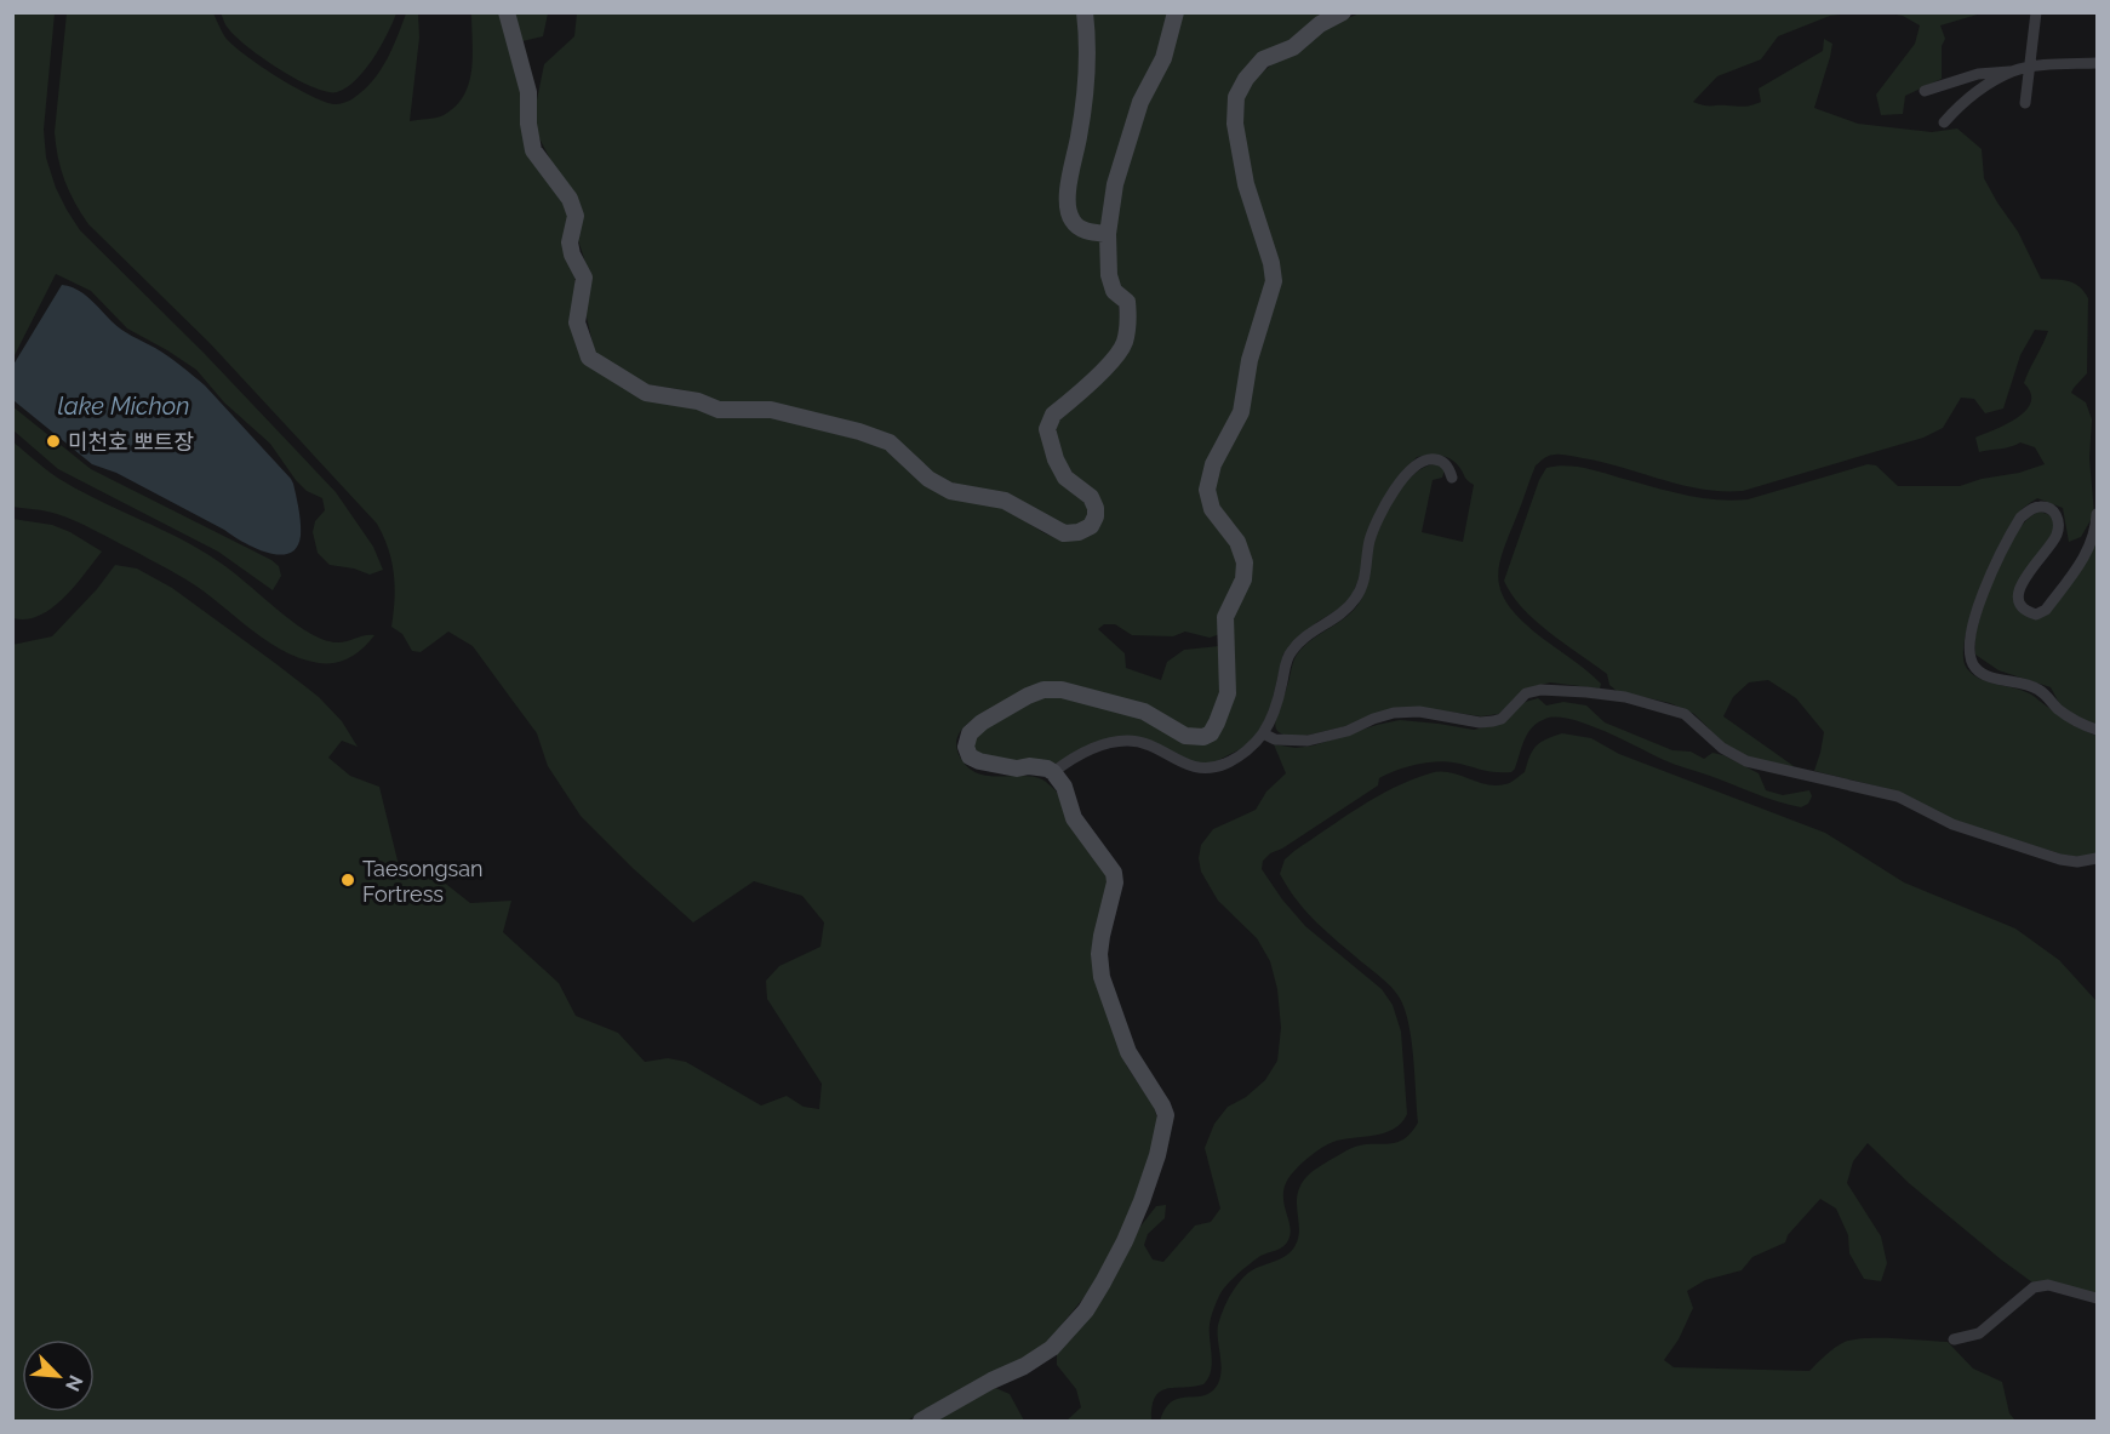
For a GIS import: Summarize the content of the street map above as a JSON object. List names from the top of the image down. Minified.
{"water":["lake Michon"],"places":["미천호 뽀트장","Taesongsan Fortress"],"north":"bottom right"}
